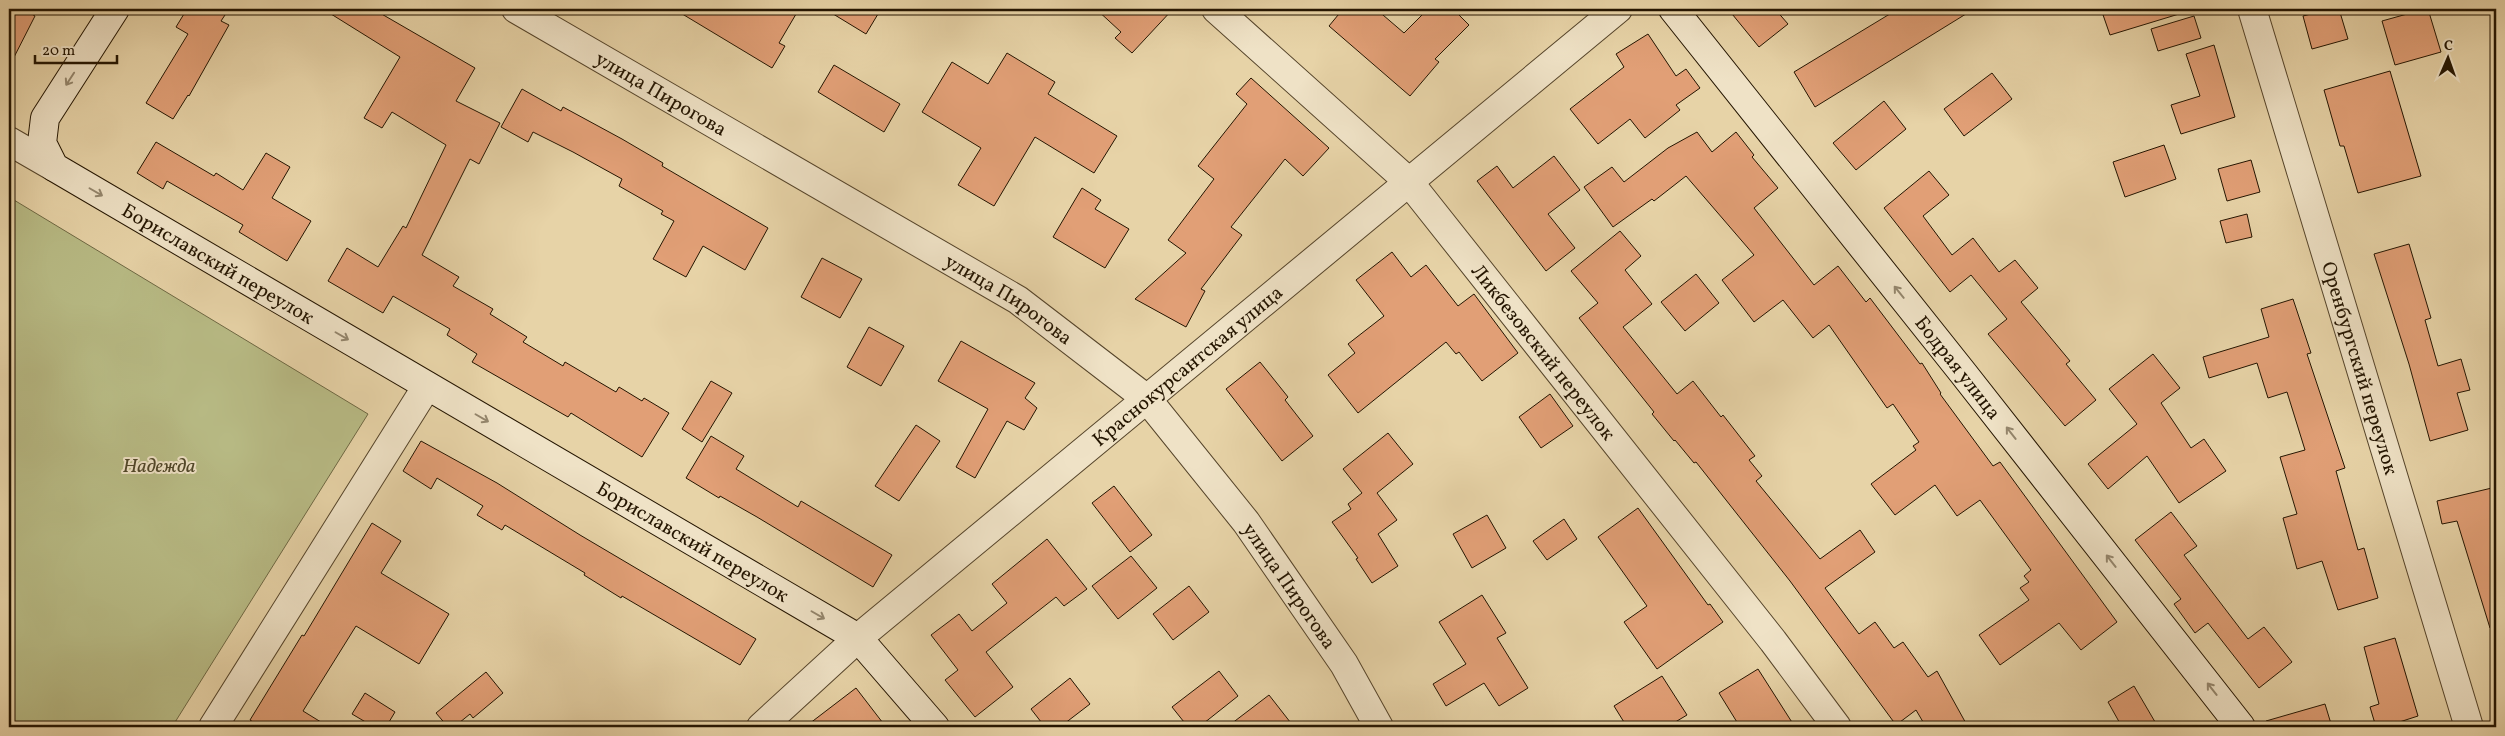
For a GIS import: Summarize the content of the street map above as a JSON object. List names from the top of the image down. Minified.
{"streets":{"street":["улица Пирогова","Бориславский переулок","Ликбезовский переулок","Краснокурсантская улица","Бодрая улица","Оренбургский переулок"]},"crossings":[["улица Пирогова","Краснокурсантская улица"],["Бориславский переулок","Краснокурсантская улица"],["Ликбезовский переулок","Краснокурсантская улица"]],"one_way":["Бориславский переулок","Бодрая улица"],"parks":["Надежда"],"scale_bar":"20 m","north":"top"}
